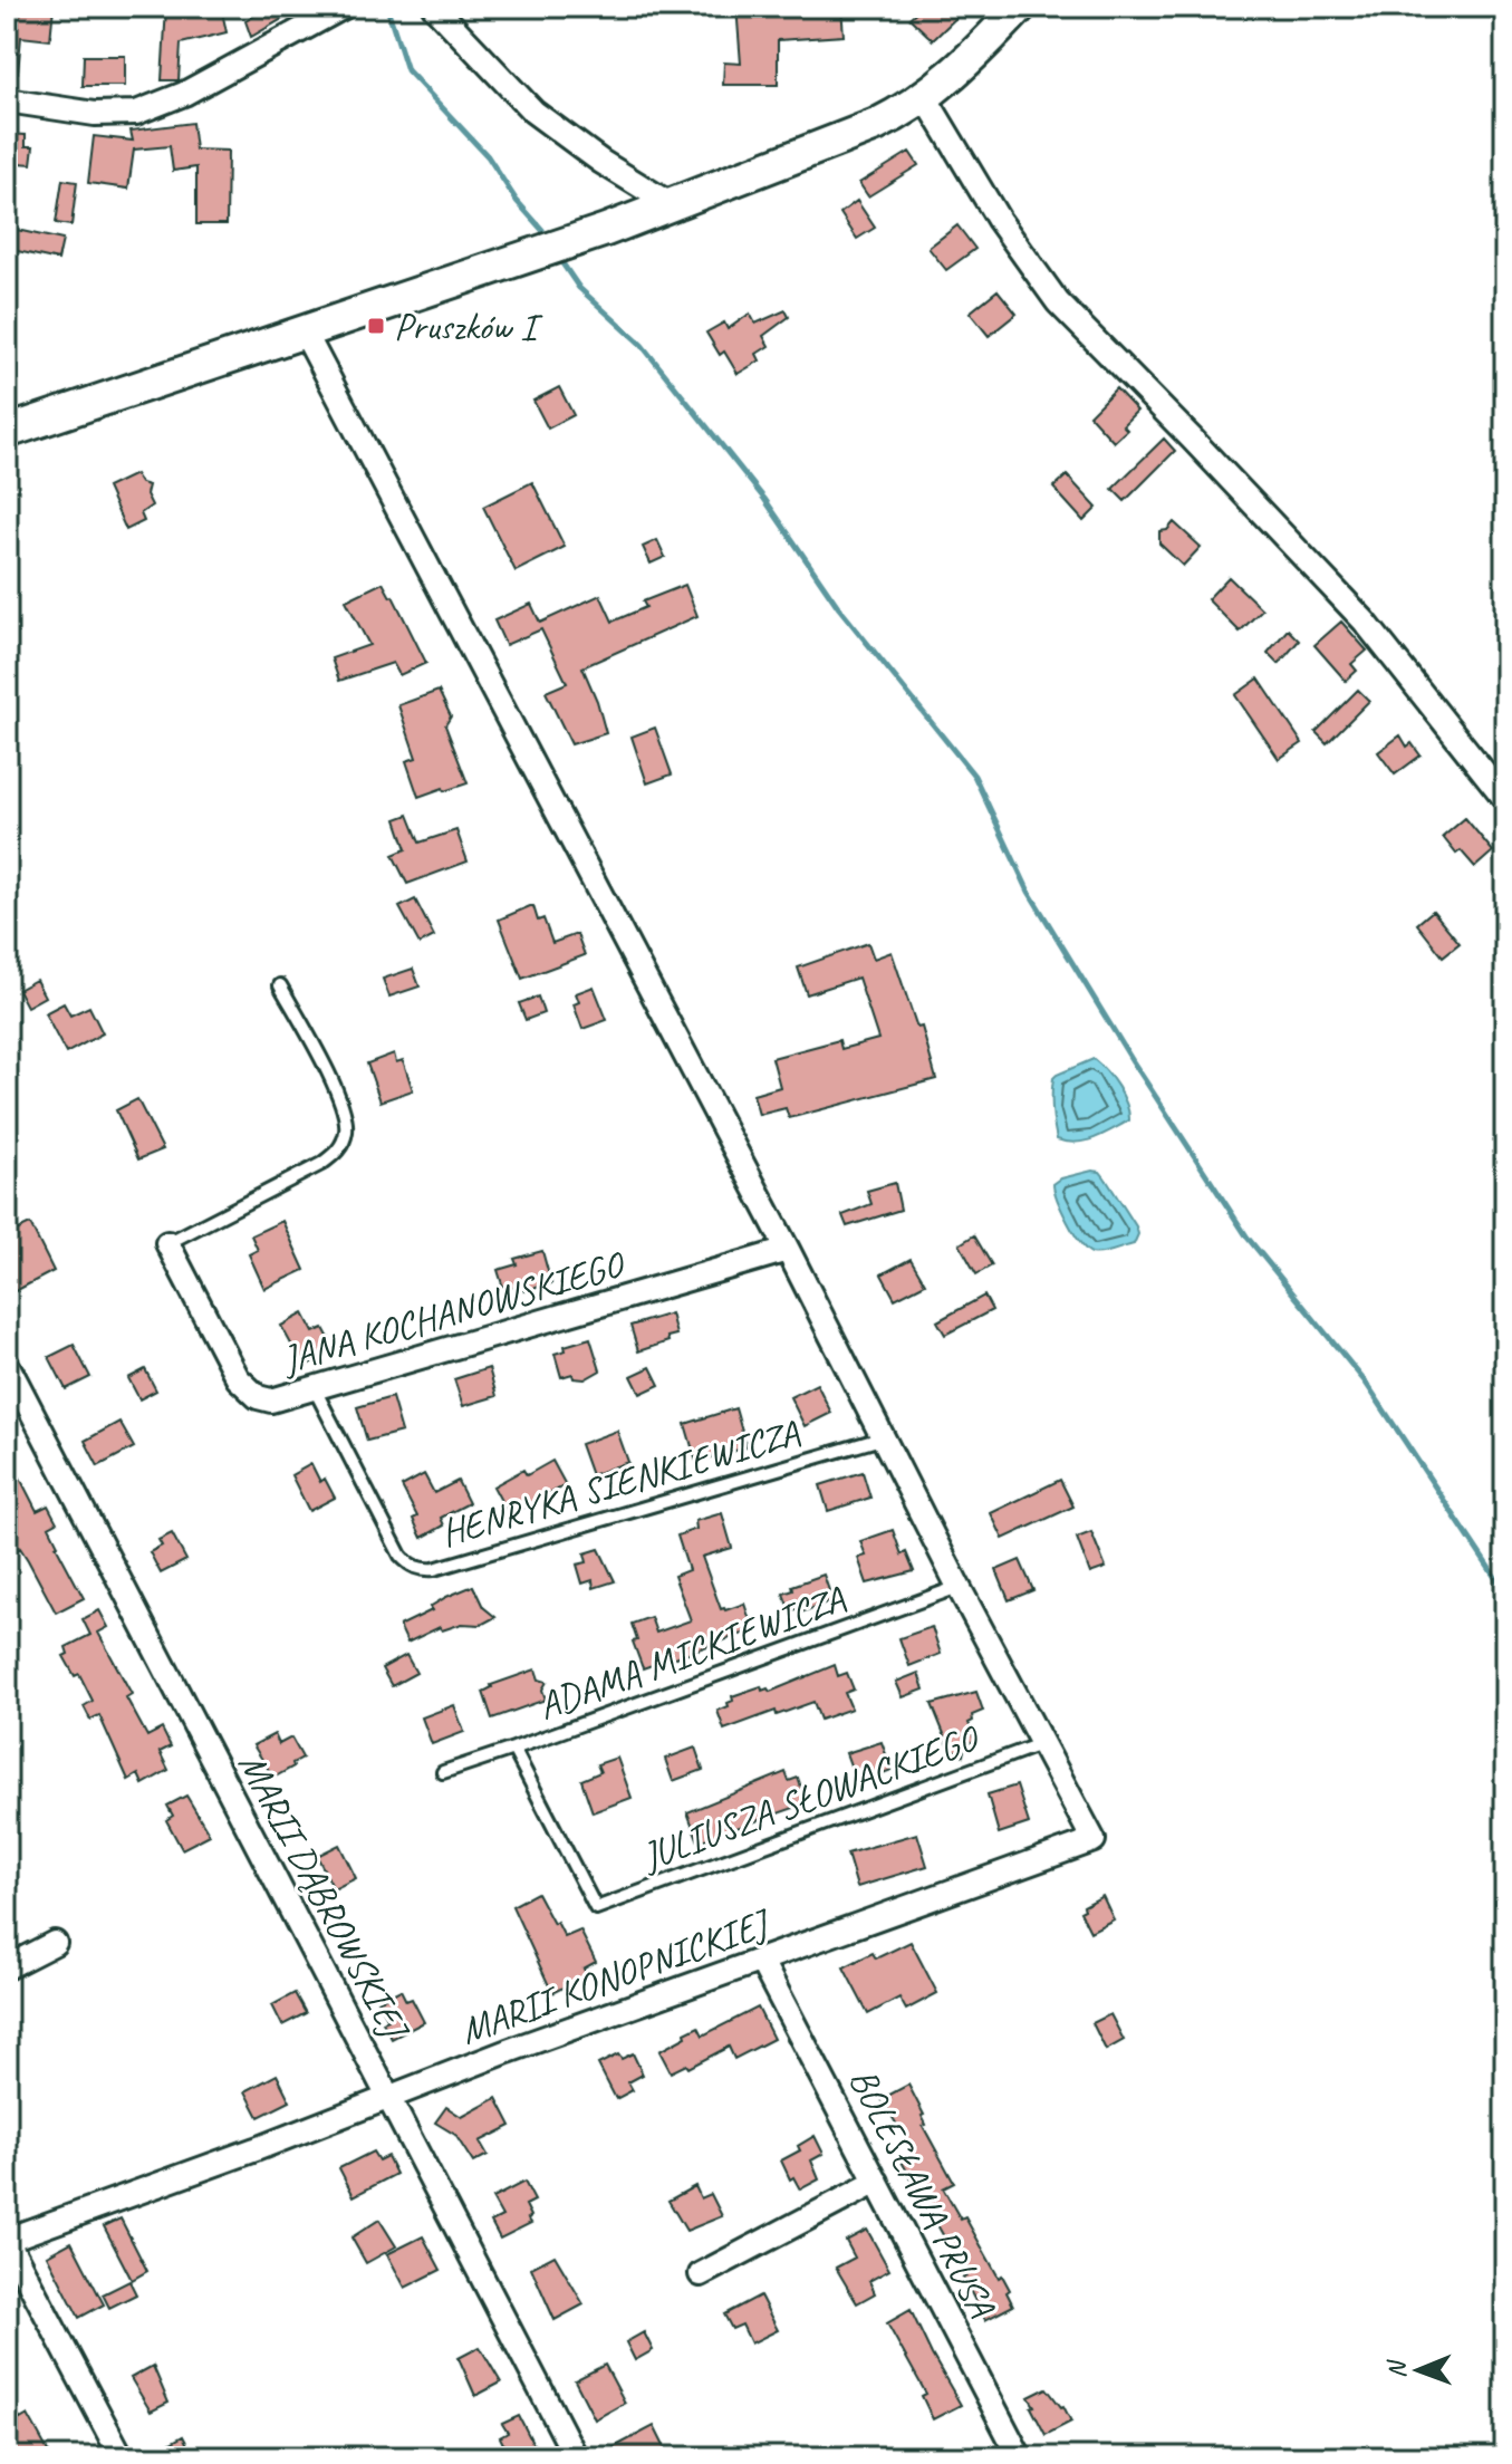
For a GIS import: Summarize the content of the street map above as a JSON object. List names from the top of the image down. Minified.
{"streets":{"street":["JANA KOCHANOWSKIEGO","MARII DĄBROWSKIEJ","MARII KONOPNICKIEJ","BOLESŁAWA PRUSA"],"lane":["HENRYKA SIENKIEWICZA","ADAMA MICKIEWICZA","JULIUSZA SŁOWACKIEGO"]},"crossings":[["JANA KOCHANOWSKIEGO","HENRYKA SIENKIEWICZA"],["ADAMA MICKIEWICZA","JULIUSZA SŁOWACKIEGO"],["JULIUSZA SŁOWACKIEGO","MARII KONOPNICKIEJ"],["MARII DĄBROWSKIEJ","MARII KONOPNICKIEJ"],["MARII KONOPNICKIEJ","BOLESŁAWA PRUSA"]],"places":{"transit":["Pruszków I"]},"north":"left"}
